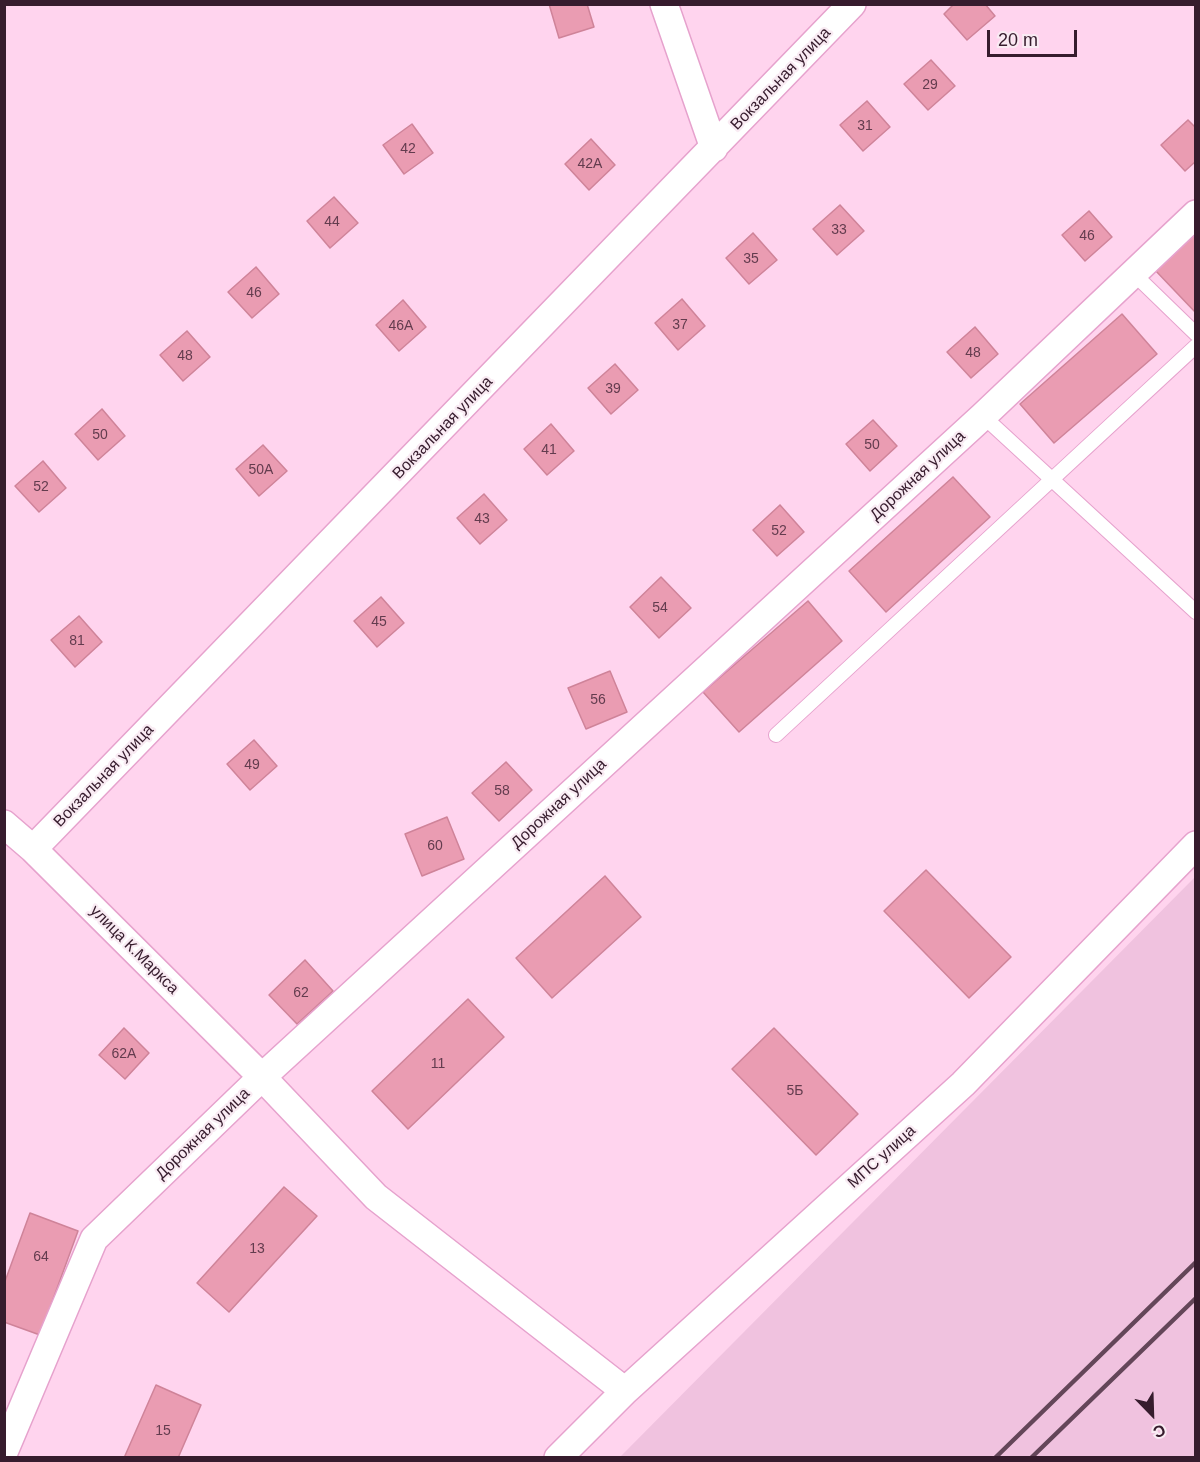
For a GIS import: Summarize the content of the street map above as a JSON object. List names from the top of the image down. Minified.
{"streets":{"street":["Вокзальная улица","Дорожная улица","улица К.Маркса","МПС улица"]},"crossings":[["Вокзальная улица","улица К.Маркса"],["Дорожная улица","улица К.Маркса"],["улица К.Маркса","МПС улица"]],"house_numbers":["29","31","42","42А","44","33","46","35","46","37","46А","48","48","39","50","50","41","50А","52","43","52","54","45","81","56","49","58","60","62","62А","11","5Б","13","64","15"],"scale_bar":"20 m","north":"bottom right"}
